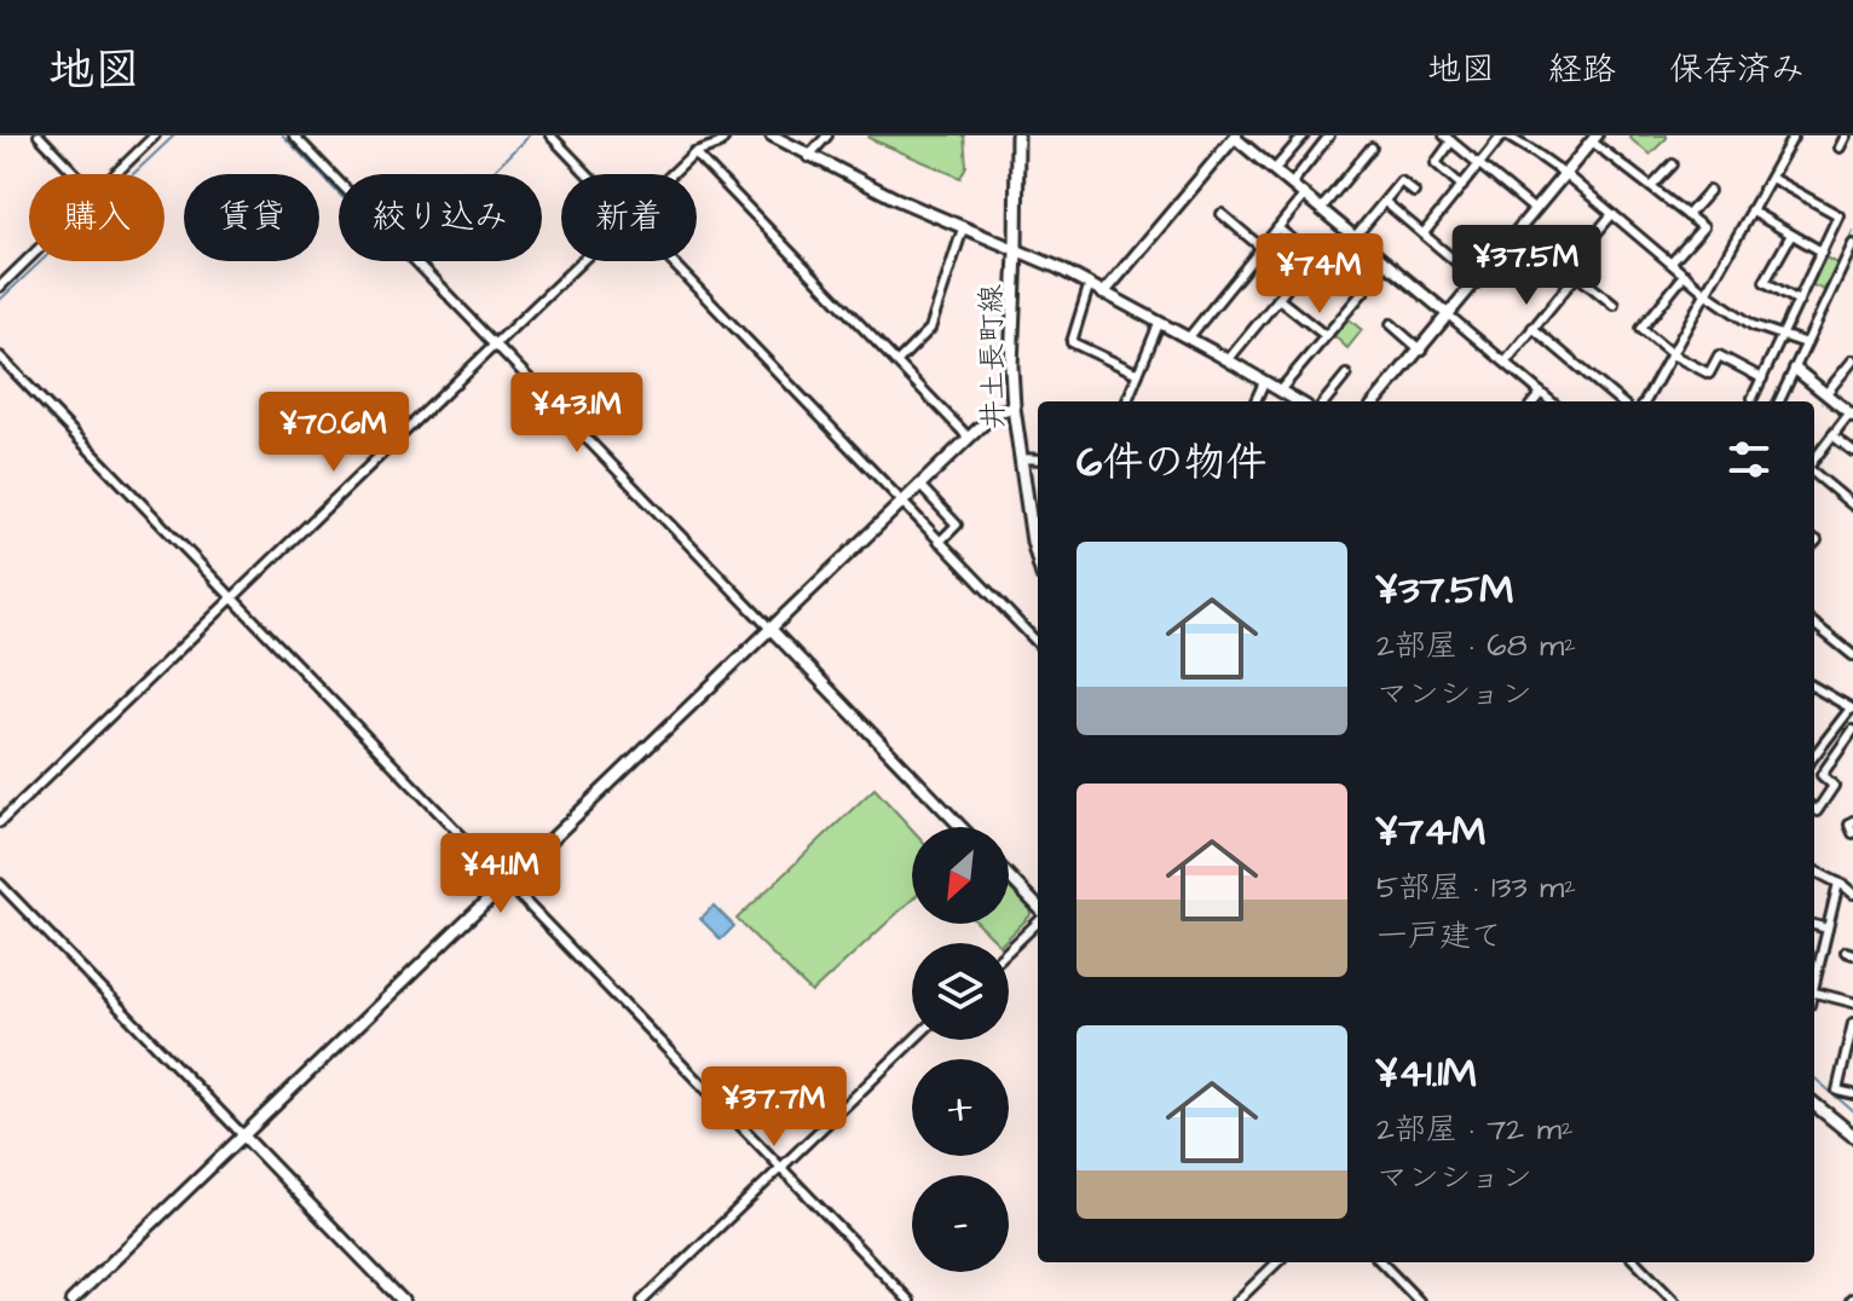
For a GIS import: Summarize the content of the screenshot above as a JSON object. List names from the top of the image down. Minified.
{"streets":{"main road":["井土長町線"]},"north":"bottom left","page":{"header":"地図","nav":["地図","経路","保存済み"],"chip":["購入","賃貸","絞り込み","新着"],"price":["¥37.5M","¥74M","¥43.1M","¥70.6M","¥41.1M","¥37.7M"],"heading":"6件の物件","list":[{"name":"¥37.5M","note":"2部屋 · 68 m² · マンション"},{"name":"¥74M","note":"5部屋 · 133 m² · 一戸建て"},{"name":"¥41.1M","note":"2部屋 · 72 m² · マンション"}],"map_buttons":["+","−"]}}
